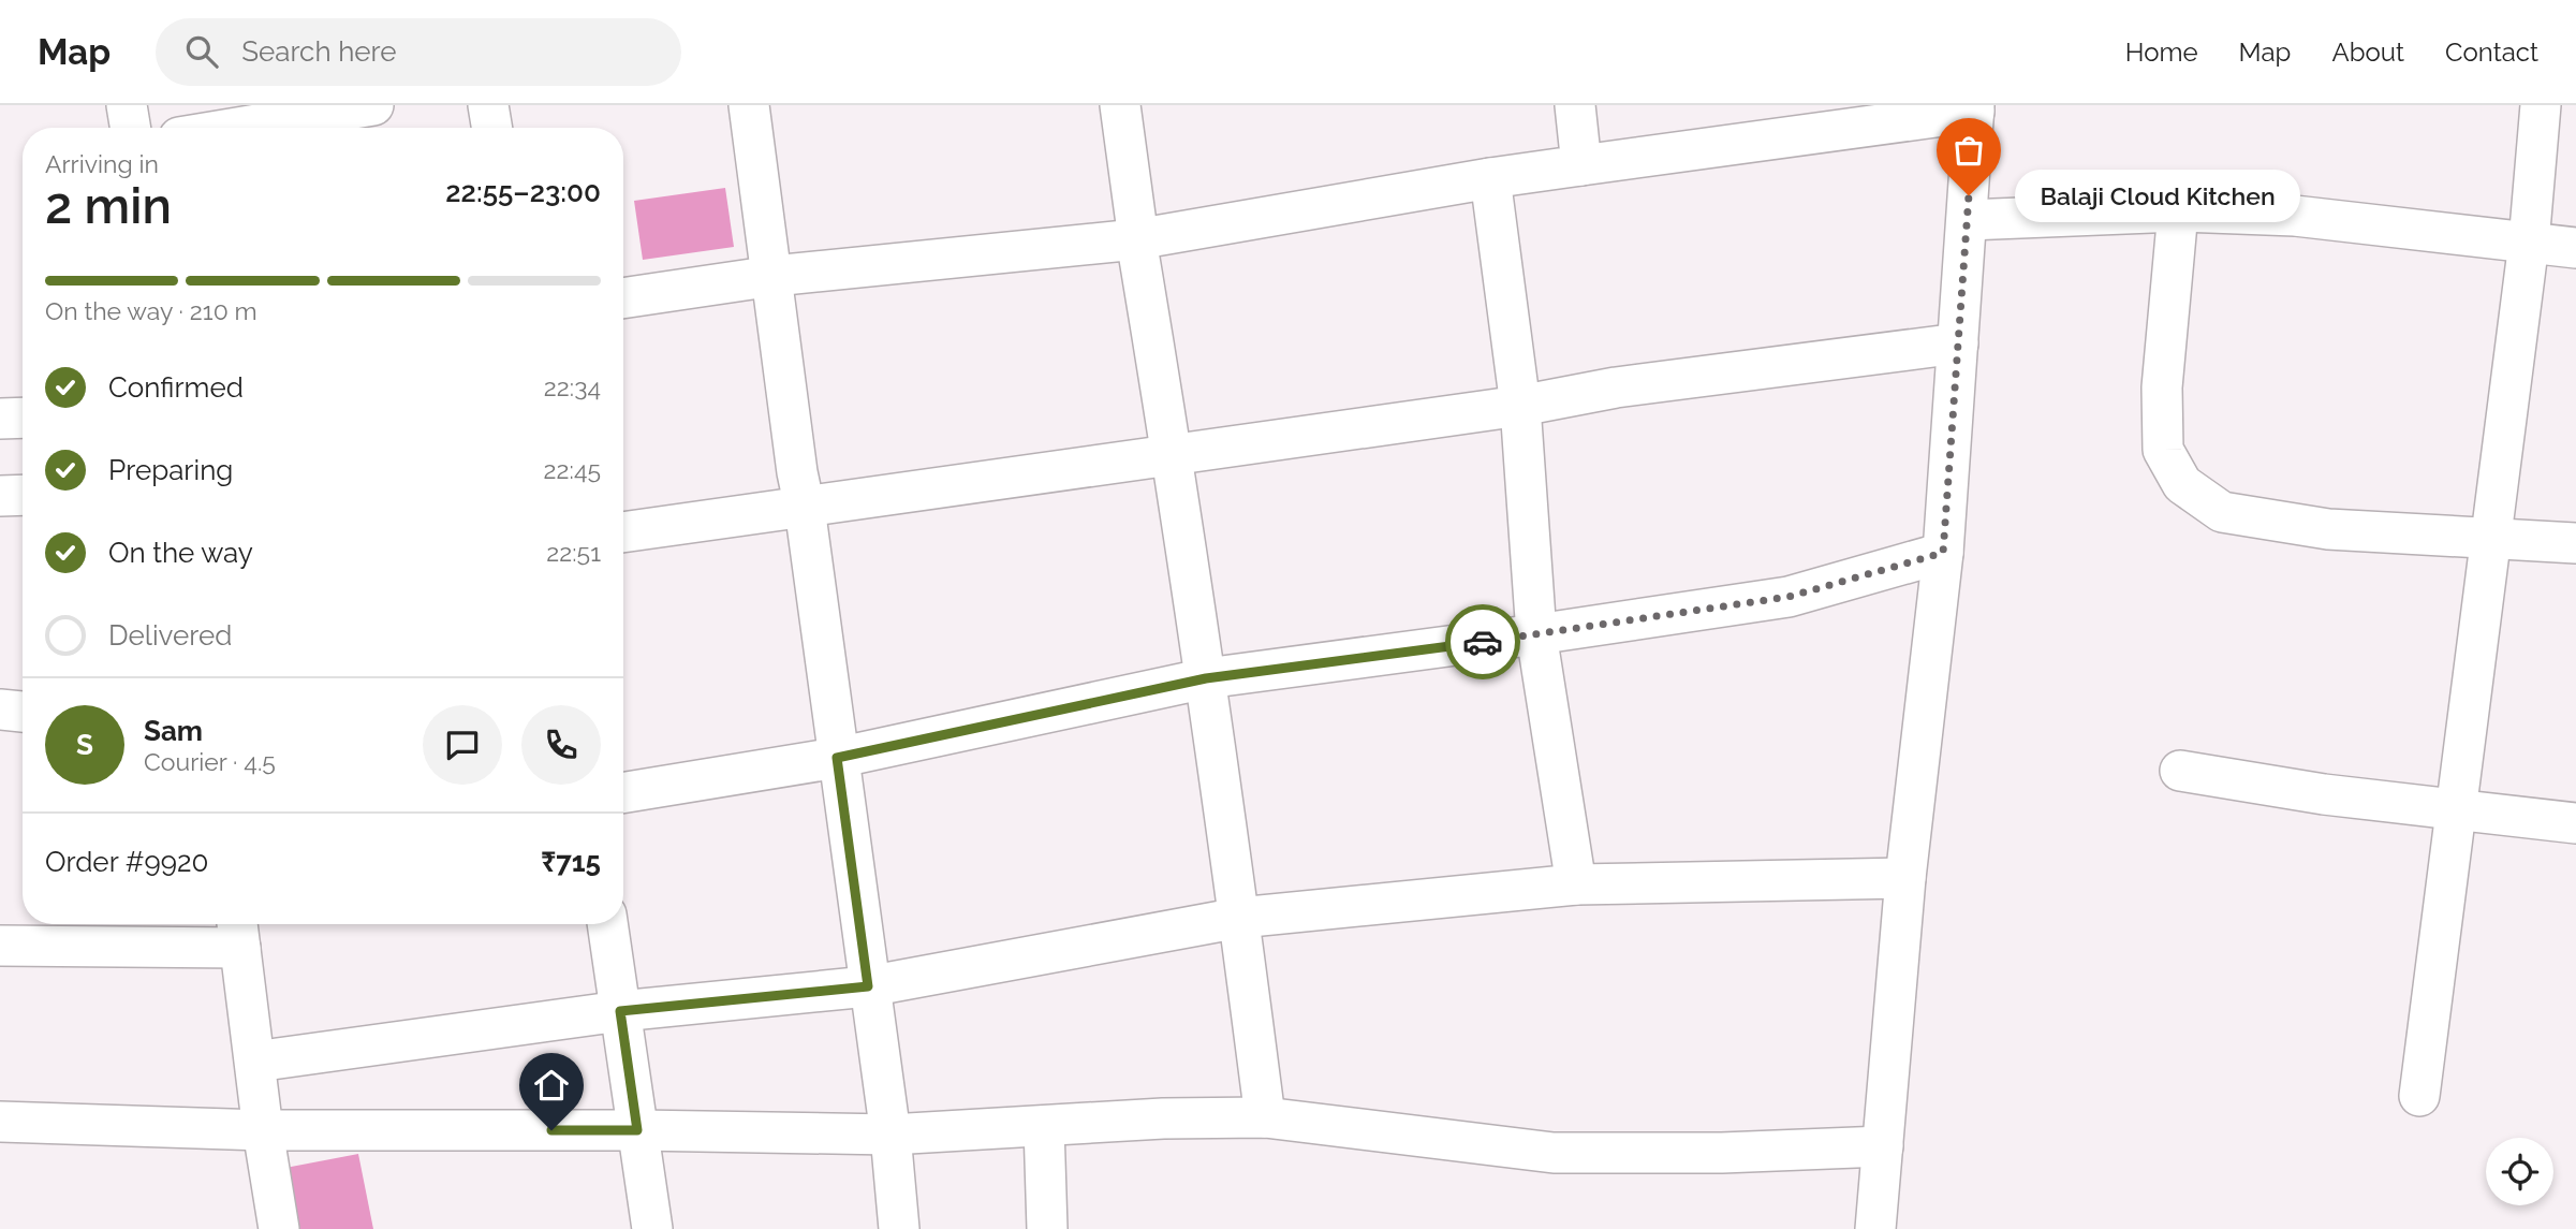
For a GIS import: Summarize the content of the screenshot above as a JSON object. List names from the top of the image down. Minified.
{"places":["Balaji Cloud Kitchen"],"page":{"header":"Map","search":"Search here","nav":["Home","Map","About","Contact"],"heading":["2 min","Arriving in","22:55–23:00"],"panel":["Sam","Courier · 4.5","Order #9920","₹715"],"bubble":"Balaji Cloud Kitchen","bar":"On the way · 210 m","list":[["Confirmed","22:34"],["Preparing","22:45"],["On the way","22:51"],"Delivered"],"round":"S"}}
